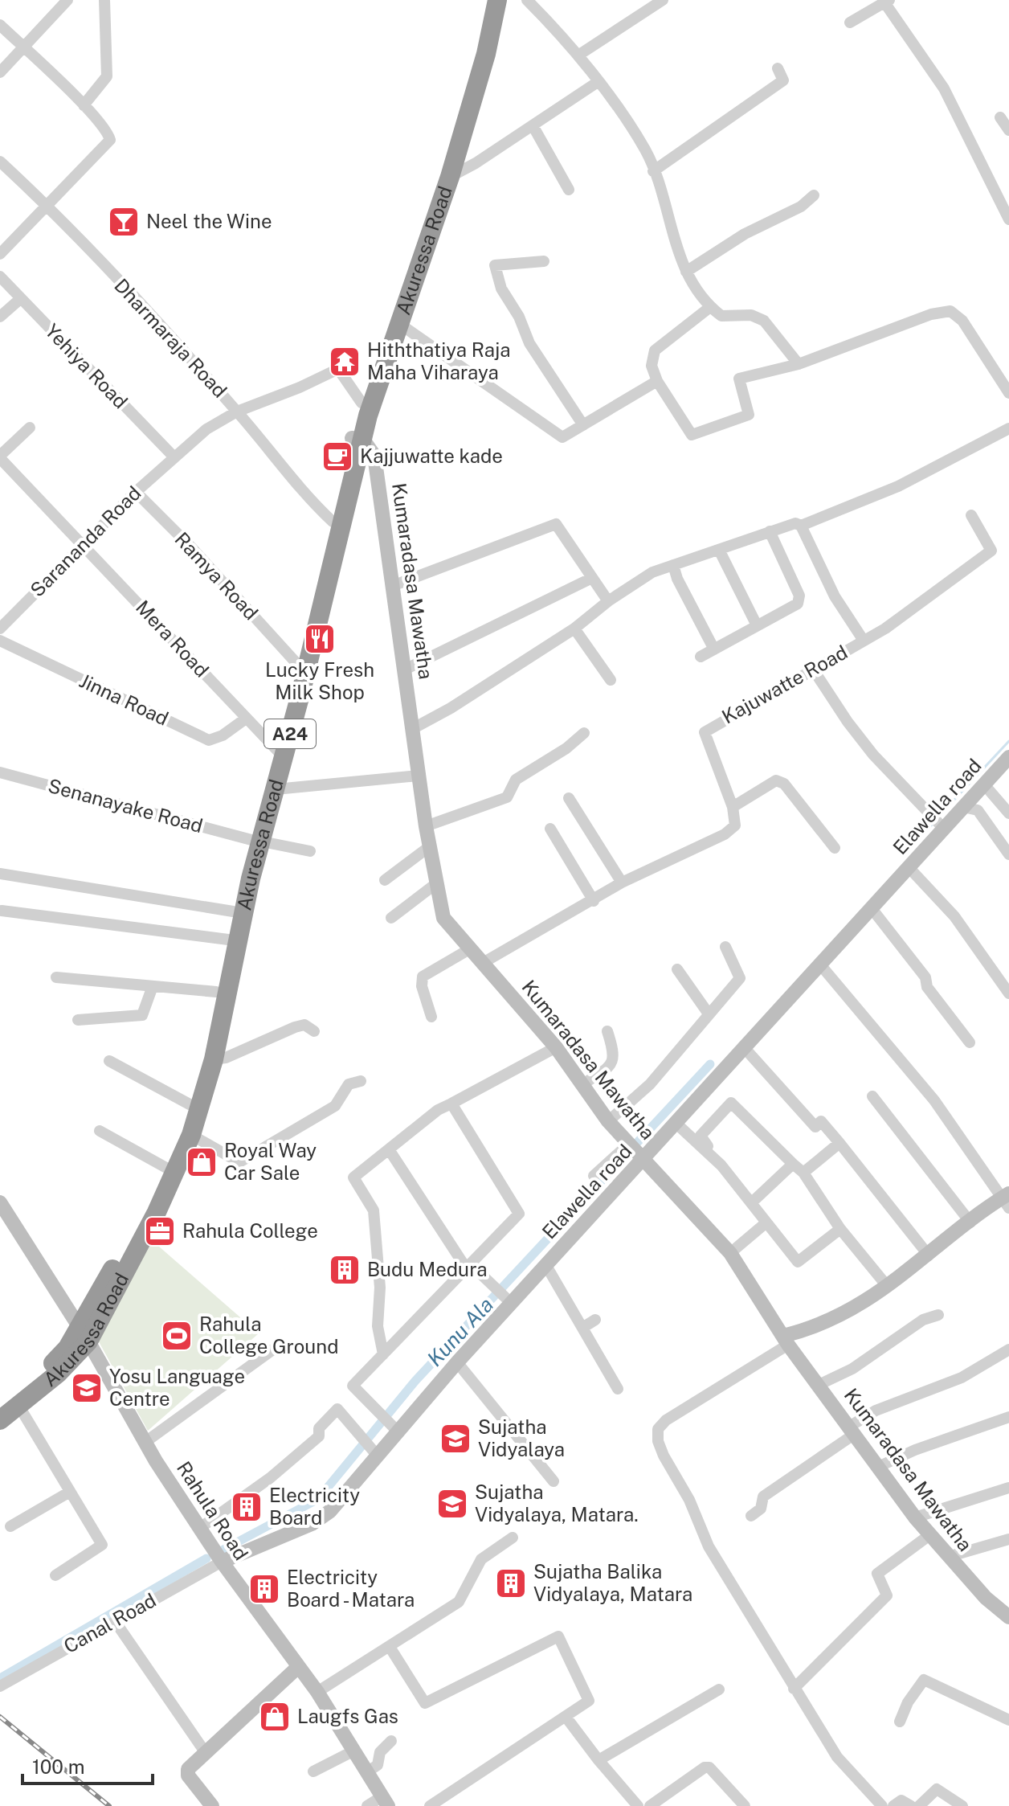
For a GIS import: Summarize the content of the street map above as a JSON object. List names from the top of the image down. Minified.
{"streets":{"highway":["Akuressa Road","A24"],"main road":["Kumaradasa Mawatha","Elawella road","Rahula Road"],"street":["Dharmaraja Road","Yehiya Road","Sarananda Road","Ramya Road","Mera Road","Kajuwatte Road","Jinna Road","Senanayake Road","Canal Road"]},"crossings":[["Akuressa Road","Dharmaraja Road"],["Akuressa Road","Sarananda Road"],["Akuressa Road","Ramya Road"],["Akuressa Road","Kumaradasa Mawatha"],["Akuressa Road","Mera Road"],["Akuressa Road","Senanayake Road"],["Akuressa Road","Rahula Road"],["Dharmaraja Road","Sarananda Road"],["Yehiya Road","Sarananda Road"],["Sarananda Road","Ramya Road"],["Sarananda Road","Mera Road"],["Kumaradasa Mawatha","Elawella road"],["Mera Road","Jinna Road"],["Elawella road","Rahula Road"],["Elawella road","Canal Road"],["Rahula Road","Canal Road"]],"water":["Kunu Ala"],"places":{"bar":["Neel the Wine"],"temple":["Hiththatiya Raja Maha Viharaya"],"cafe":["Kajjuwatte kade"],"restaurant":["Lucky Fresh Milk Shop"],"shop":["Royal Way Car Sale","Laugfs Gas"],"office":["Rahula College"],"building":["Budu Medura","Electricity Board","Sujatha Balika Vidyalaya, Matara","Electricity Board - Matara"],"sports":["Rahula College Ground"],"school or university":["Yosu Language Centre","Sujatha Vidyalaya","Sujatha Vidyalaya, Matara."]},"scale_bar":"100 m"}
